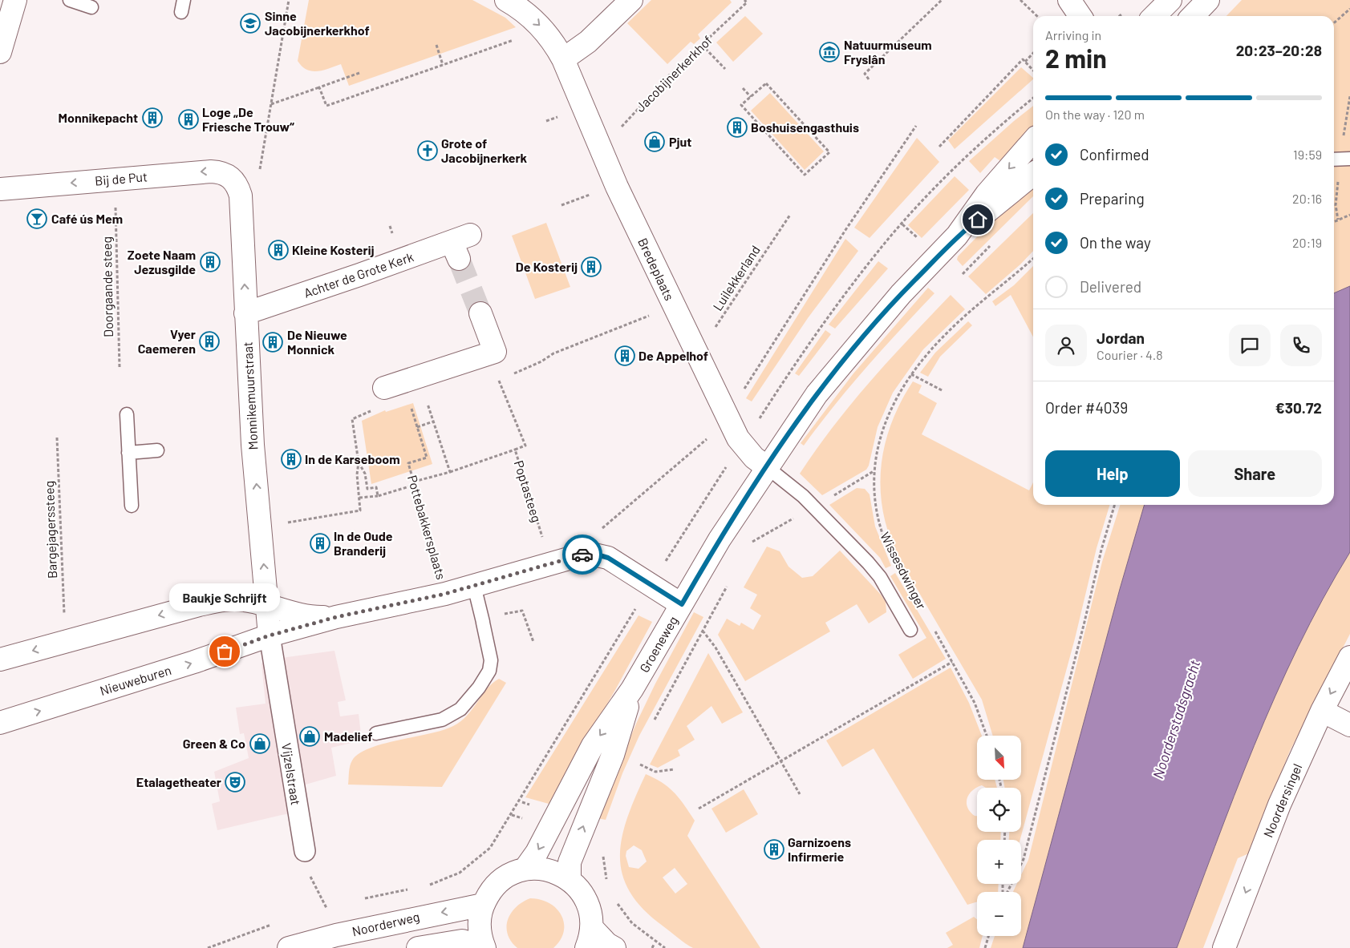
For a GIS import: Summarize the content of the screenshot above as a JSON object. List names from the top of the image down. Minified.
{"streets":{"street":["Bij de Put","Bredeplaats","Achter de Grote Kerk","Monnikemuurstraat","Groeneweg","Nieuweburen","Vijzelstraat","Noordersingel","Noorderweg"],"lane":["Wissesdwinger"],"path":["Jacobijnerkerkhof","Luilekkerland","Doorgaande steeg","Poptasteeg","Pottebakkersplaats","Bargejagerssteeg"]},"crossings":[["Jacobijnerkerkhof","Bredeplaats"],["Bij de Put","Monnikemuurstraat"],["Bredeplaats","Luilekkerland"],["Bredeplaats","Wissesdwinger"],["Bredeplaats","Groeneweg"],["Achter de Grote Kerk","Monnikemuurstraat"],["Monnikemuurstraat","Nieuweburen"],["Poptasteeg","Nieuweburen"],["Pottebakkersplaats","Nieuweburen"],["Wissesdwinger","Groeneweg"],["Groeneweg","Nieuweburen"],["Nieuweburen","Vijzelstraat"]],"one_way":["Bij de Put","Monnikemuurstraat","Noordersingel"],"water":["Noorderstadsgracht"],"places":{"school or university":["Sinne Jacobijnerkerkhof"],"museum":["Natuurmuseum Fryslân"],"building":["Monnikepacht","Loge „De Friesche Trouw“","Boshuisengasthuis","Kleine Kosterij","Zoete Naam Jezusgilde","De Kosterij","Vyer Caemeren","De Nieuwe Monnick","De Appelhof","In de Karseboom","In de Oude Branderij","Garnizoens Infirmerie"],"shop":["Pjut","Madelief","Green & Co"],"church":["Grote of Jacobijnerkerk"],"bar":["Café ús Mem"],"other":["Baukje Schrijft"],"theatre":["Etalagetheater"]},"north":"bottom right","page":{"heading":["2 min","Arriving in","20:23–20:28"],"panel":["Jordan","Courier · 4.8","Order #4039","€30.72"],"bar":"On the way · 120 m","list":[["Confirmed","19:59"],["Preparing","20:16"],["On the way","20:19"],"Delivered"],"buttons":["Help","Share"],"bubble":"Baukje Schrijft","map_buttons":["+","−"]}}
